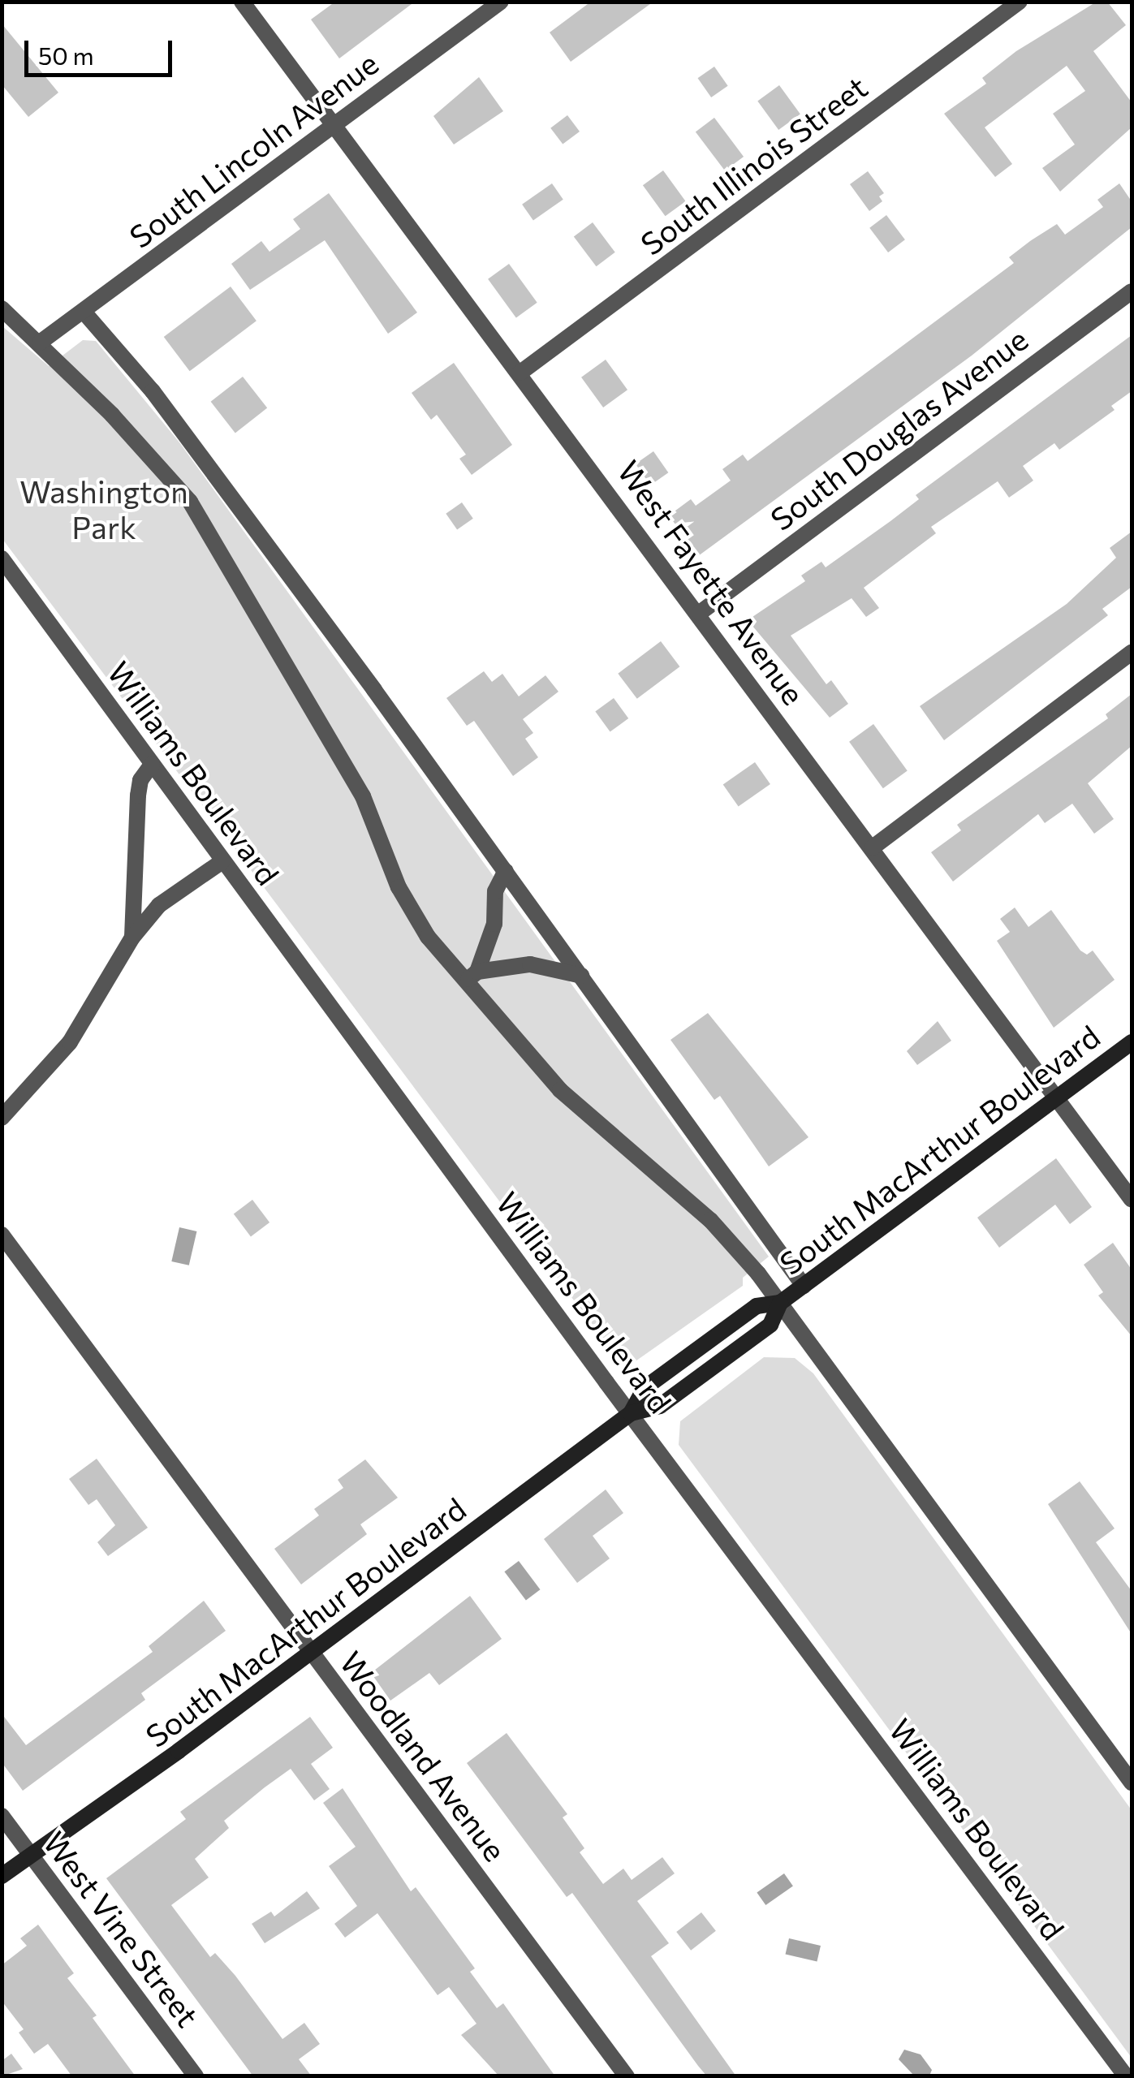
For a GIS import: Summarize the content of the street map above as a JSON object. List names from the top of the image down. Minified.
{"streets":{"main road":["South MacArthur Boulevard"],"street":["South Lincoln Avenue","South Illinois Street","South Douglas Avenue","West Fayette Avenue","Williams Boulevard","Woodland Avenue","West Vine Street"]},"crossings":[["South Lincoln Avenue","West Fayette Avenue"],["South Illinois Street","West Fayette Avenue"],["South Douglas Avenue","West Fayette Avenue"],["West Fayette Avenue","South MacArthur Boulevard"],["Williams Boulevard","South MacArthur Boulevard"],["South MacArthur Boulevard","Woodland Avenue"],["South MacArthur Boulevard","West Vine Street"]],"parks":["Washington Park"],"scale_bar":"50 m"}
